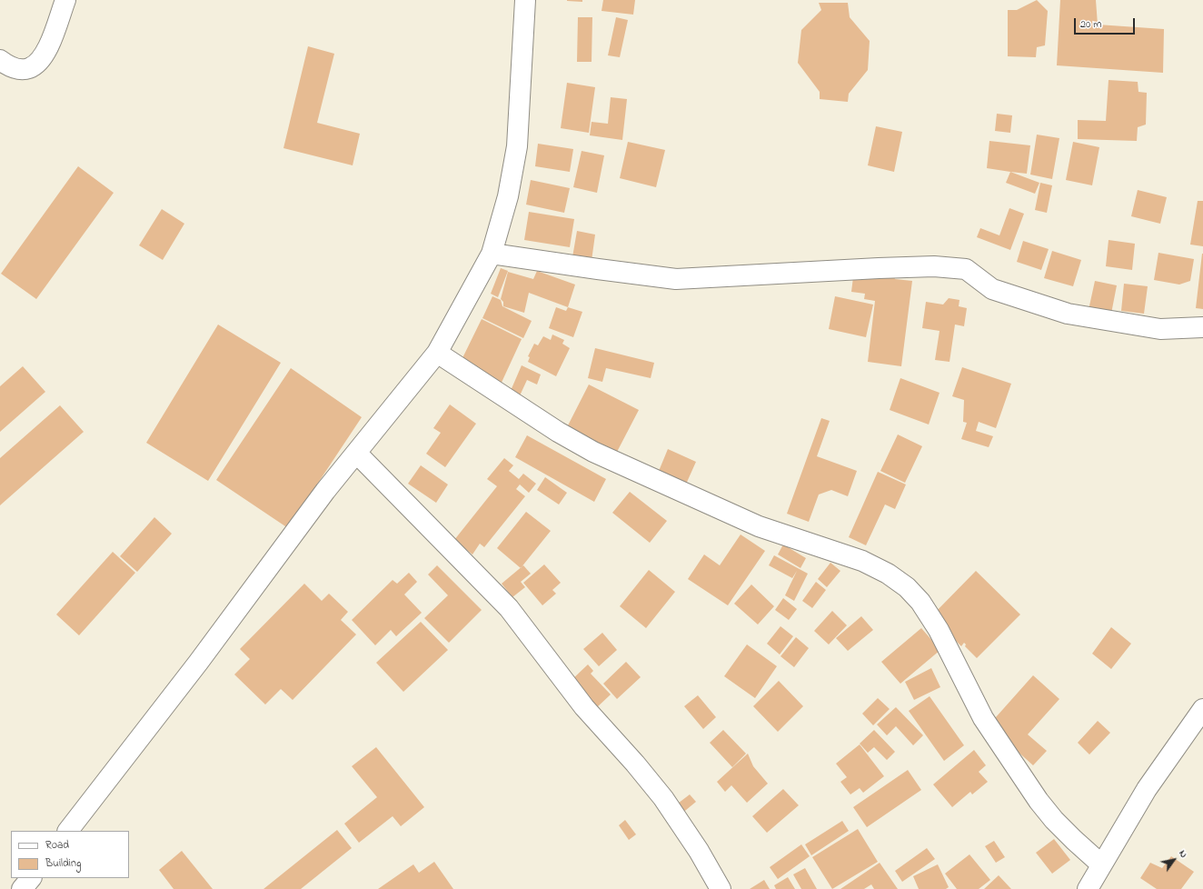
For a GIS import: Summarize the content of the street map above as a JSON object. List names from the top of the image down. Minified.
{"legend":["Road","Building"],"scale_bar":"20 m","north":"top right"}
